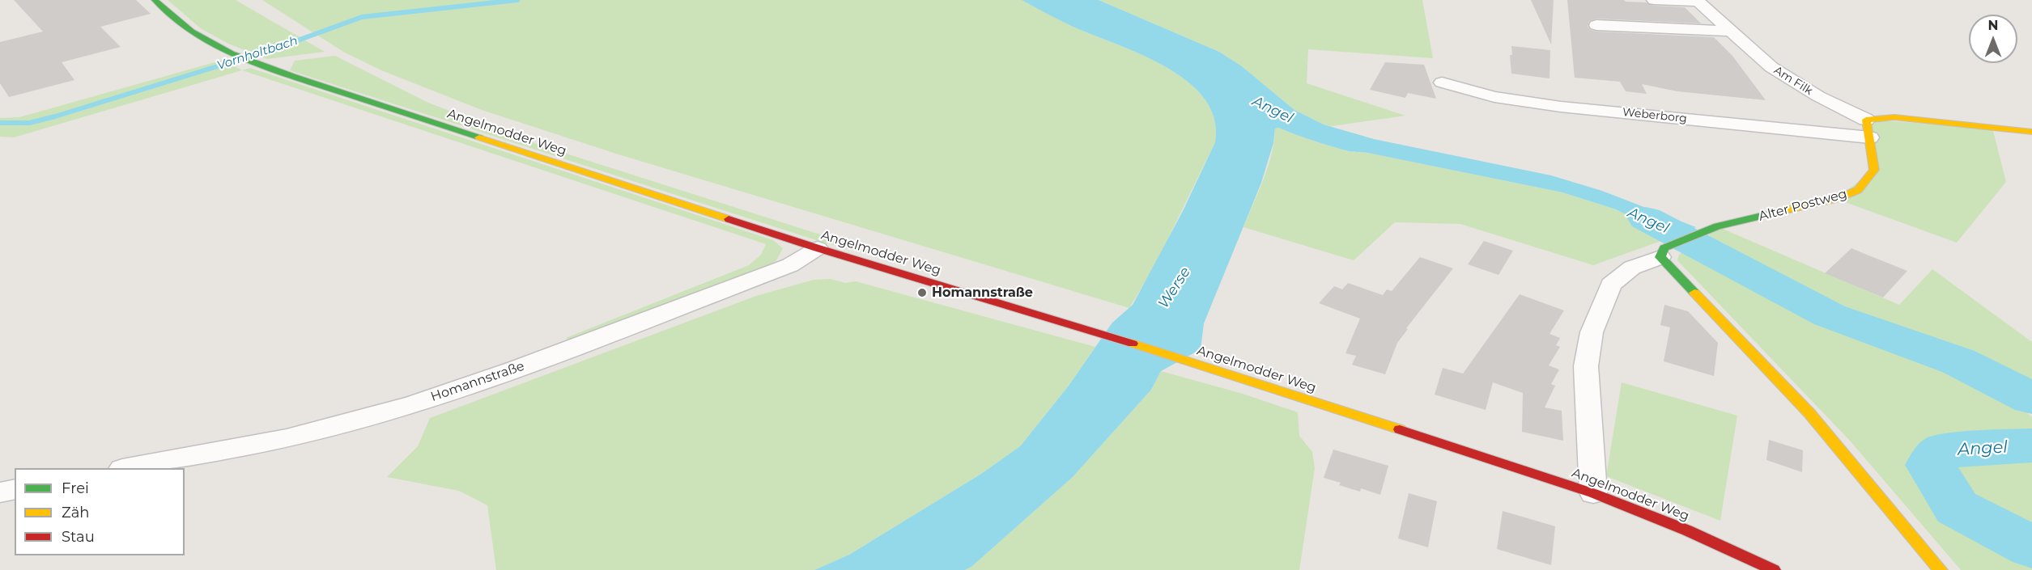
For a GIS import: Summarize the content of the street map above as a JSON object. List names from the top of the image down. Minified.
{"streets":{"street":["Am Filk","Weberborg","Angelmodder Weg","Alter Postweg","Homannstraße"]},"crossings":[["Am Filk","Alter Postweg"],["Weberborg","Alter Postweg"],["Angelmodder Weg","Alter Postweg"],["Angelmodder Weg","Homannstraße"]],"water":["Vornholtbach","Angel","Werse"],"places":["Homannstraße"],"legend":["Frei","Zäh","Stau"],"north":"top"}
